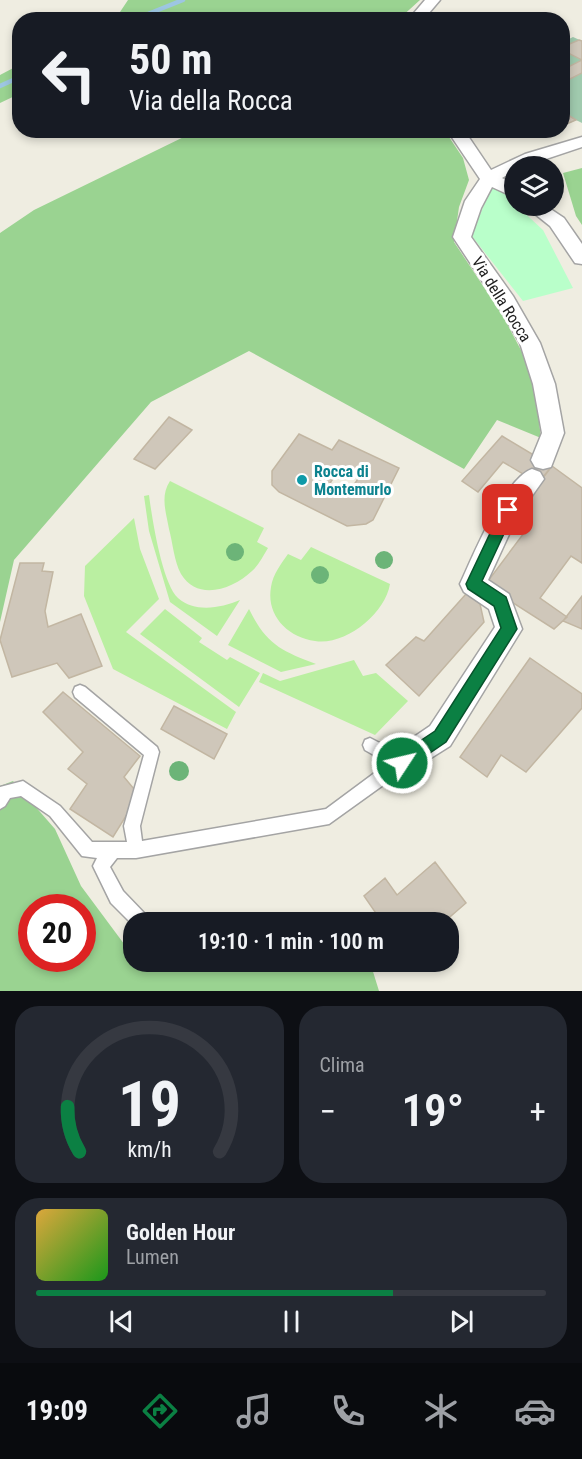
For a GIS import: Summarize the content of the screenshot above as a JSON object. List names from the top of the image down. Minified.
{"streets":{"street":["Via della Rocca"]},"places":["Rocca di Montemurlo"],"page":{"turn":["50 m","Via della Rocca"],"limit":"20","trip":"19:10 · 1 min · 100 m","tile":"Clima","heat":["−","19°","+"],"song":["Golden Hour","Lumen"],"tabs":"19:09","gauge":["19","km/h"]}}
